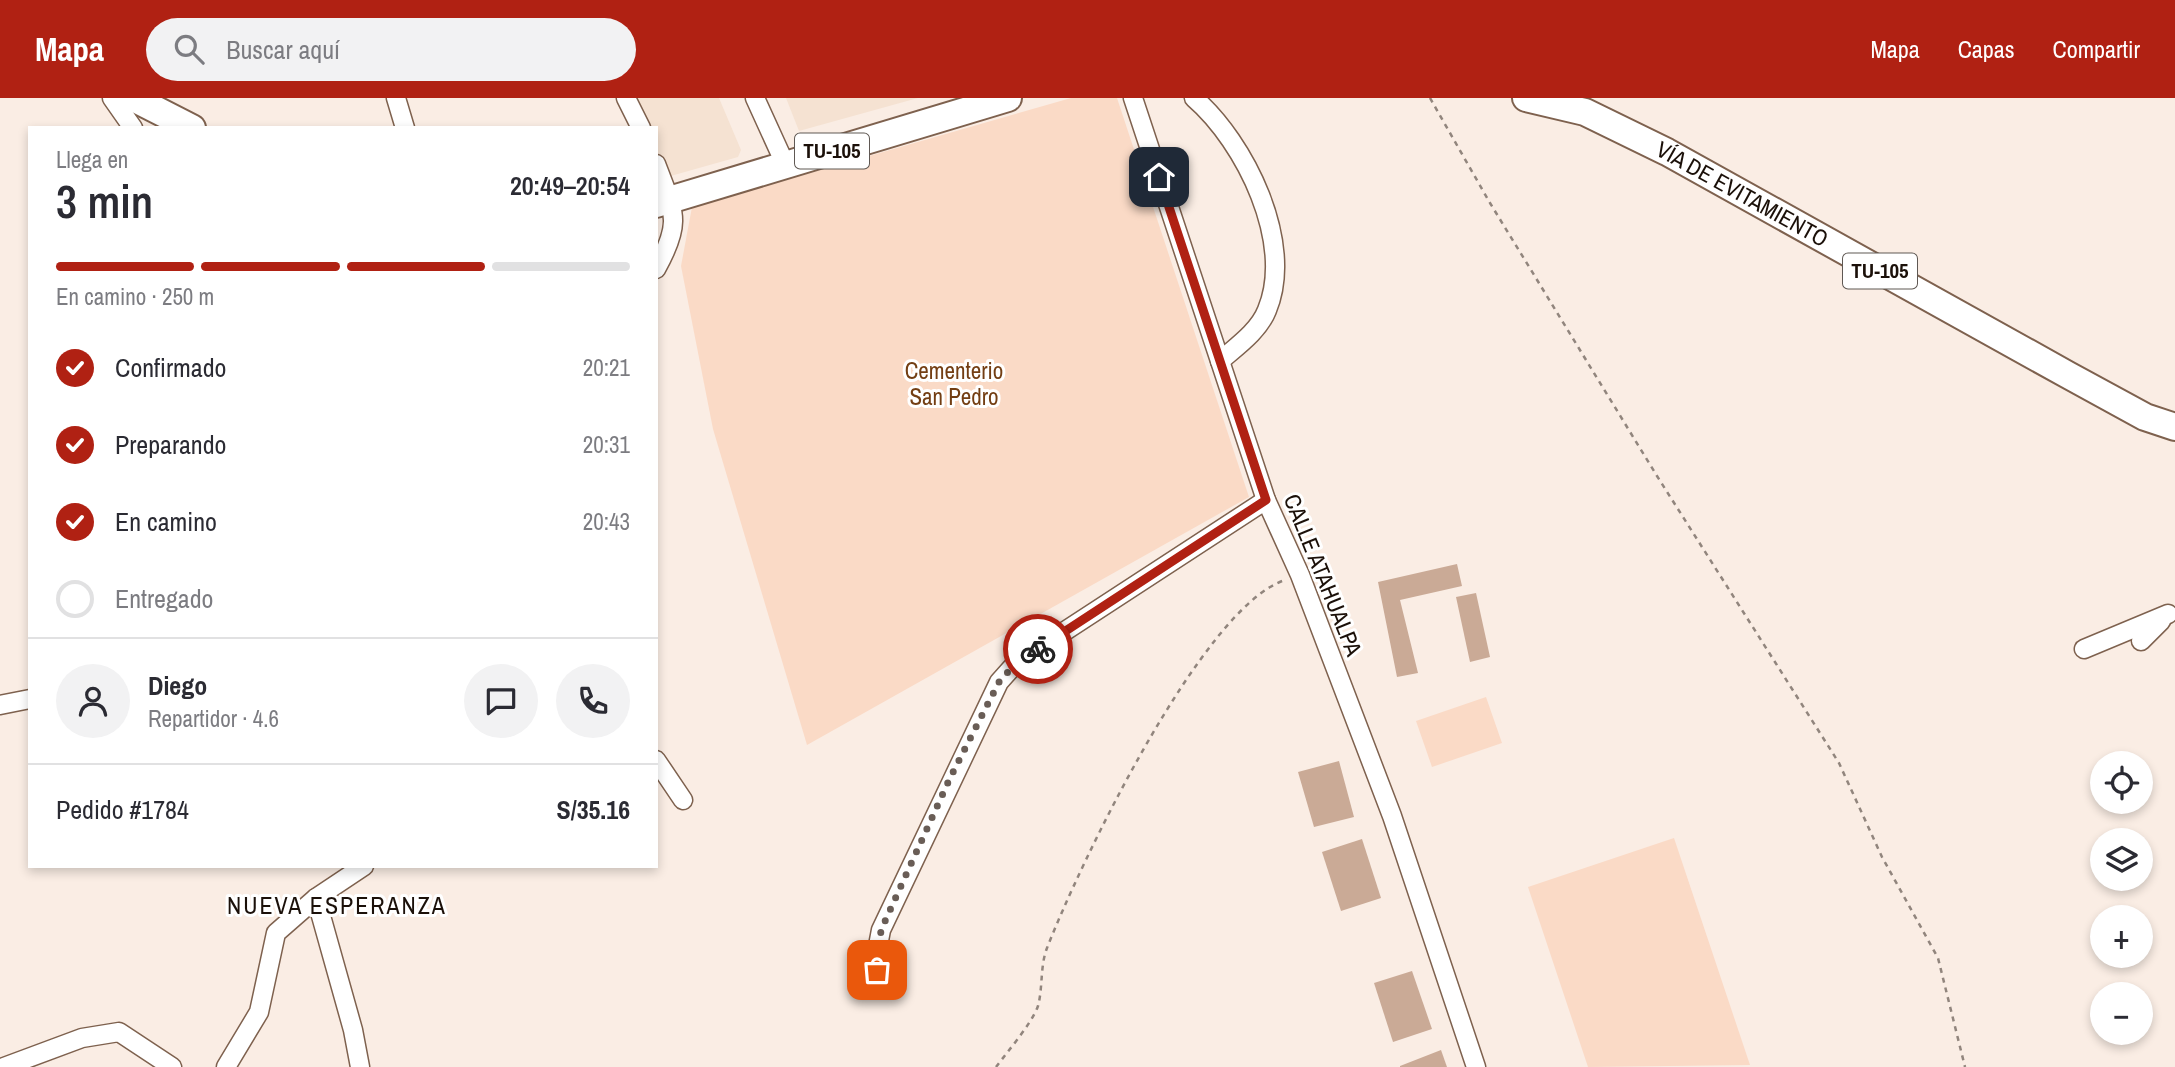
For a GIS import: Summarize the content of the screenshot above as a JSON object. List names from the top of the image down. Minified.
{"streets":{"main road":["TU-105","VÍA DE EVITAMIENTO"],"street":["CALLE ATAHUALPA"]},"districts":["NUEVA ESPERANZA"],"parks":["Cementerio San Pedro"],"page":{"header":"Mapa","search":"Buscar aquí","nav":["Mapa","Capas","Compartir"],"heading":["3 min","Llega en","20:49–20:54"],"panel":["Diego","Repartidor · 4.6","Pedido #1784","S/35.16"],"bar":"En camino · 250 m","list":[["Confirmado","20:21"],["Preparando","20:31"],["En camino","20:43"],"Entregado"],"map_buttons":["+","−"]}}
